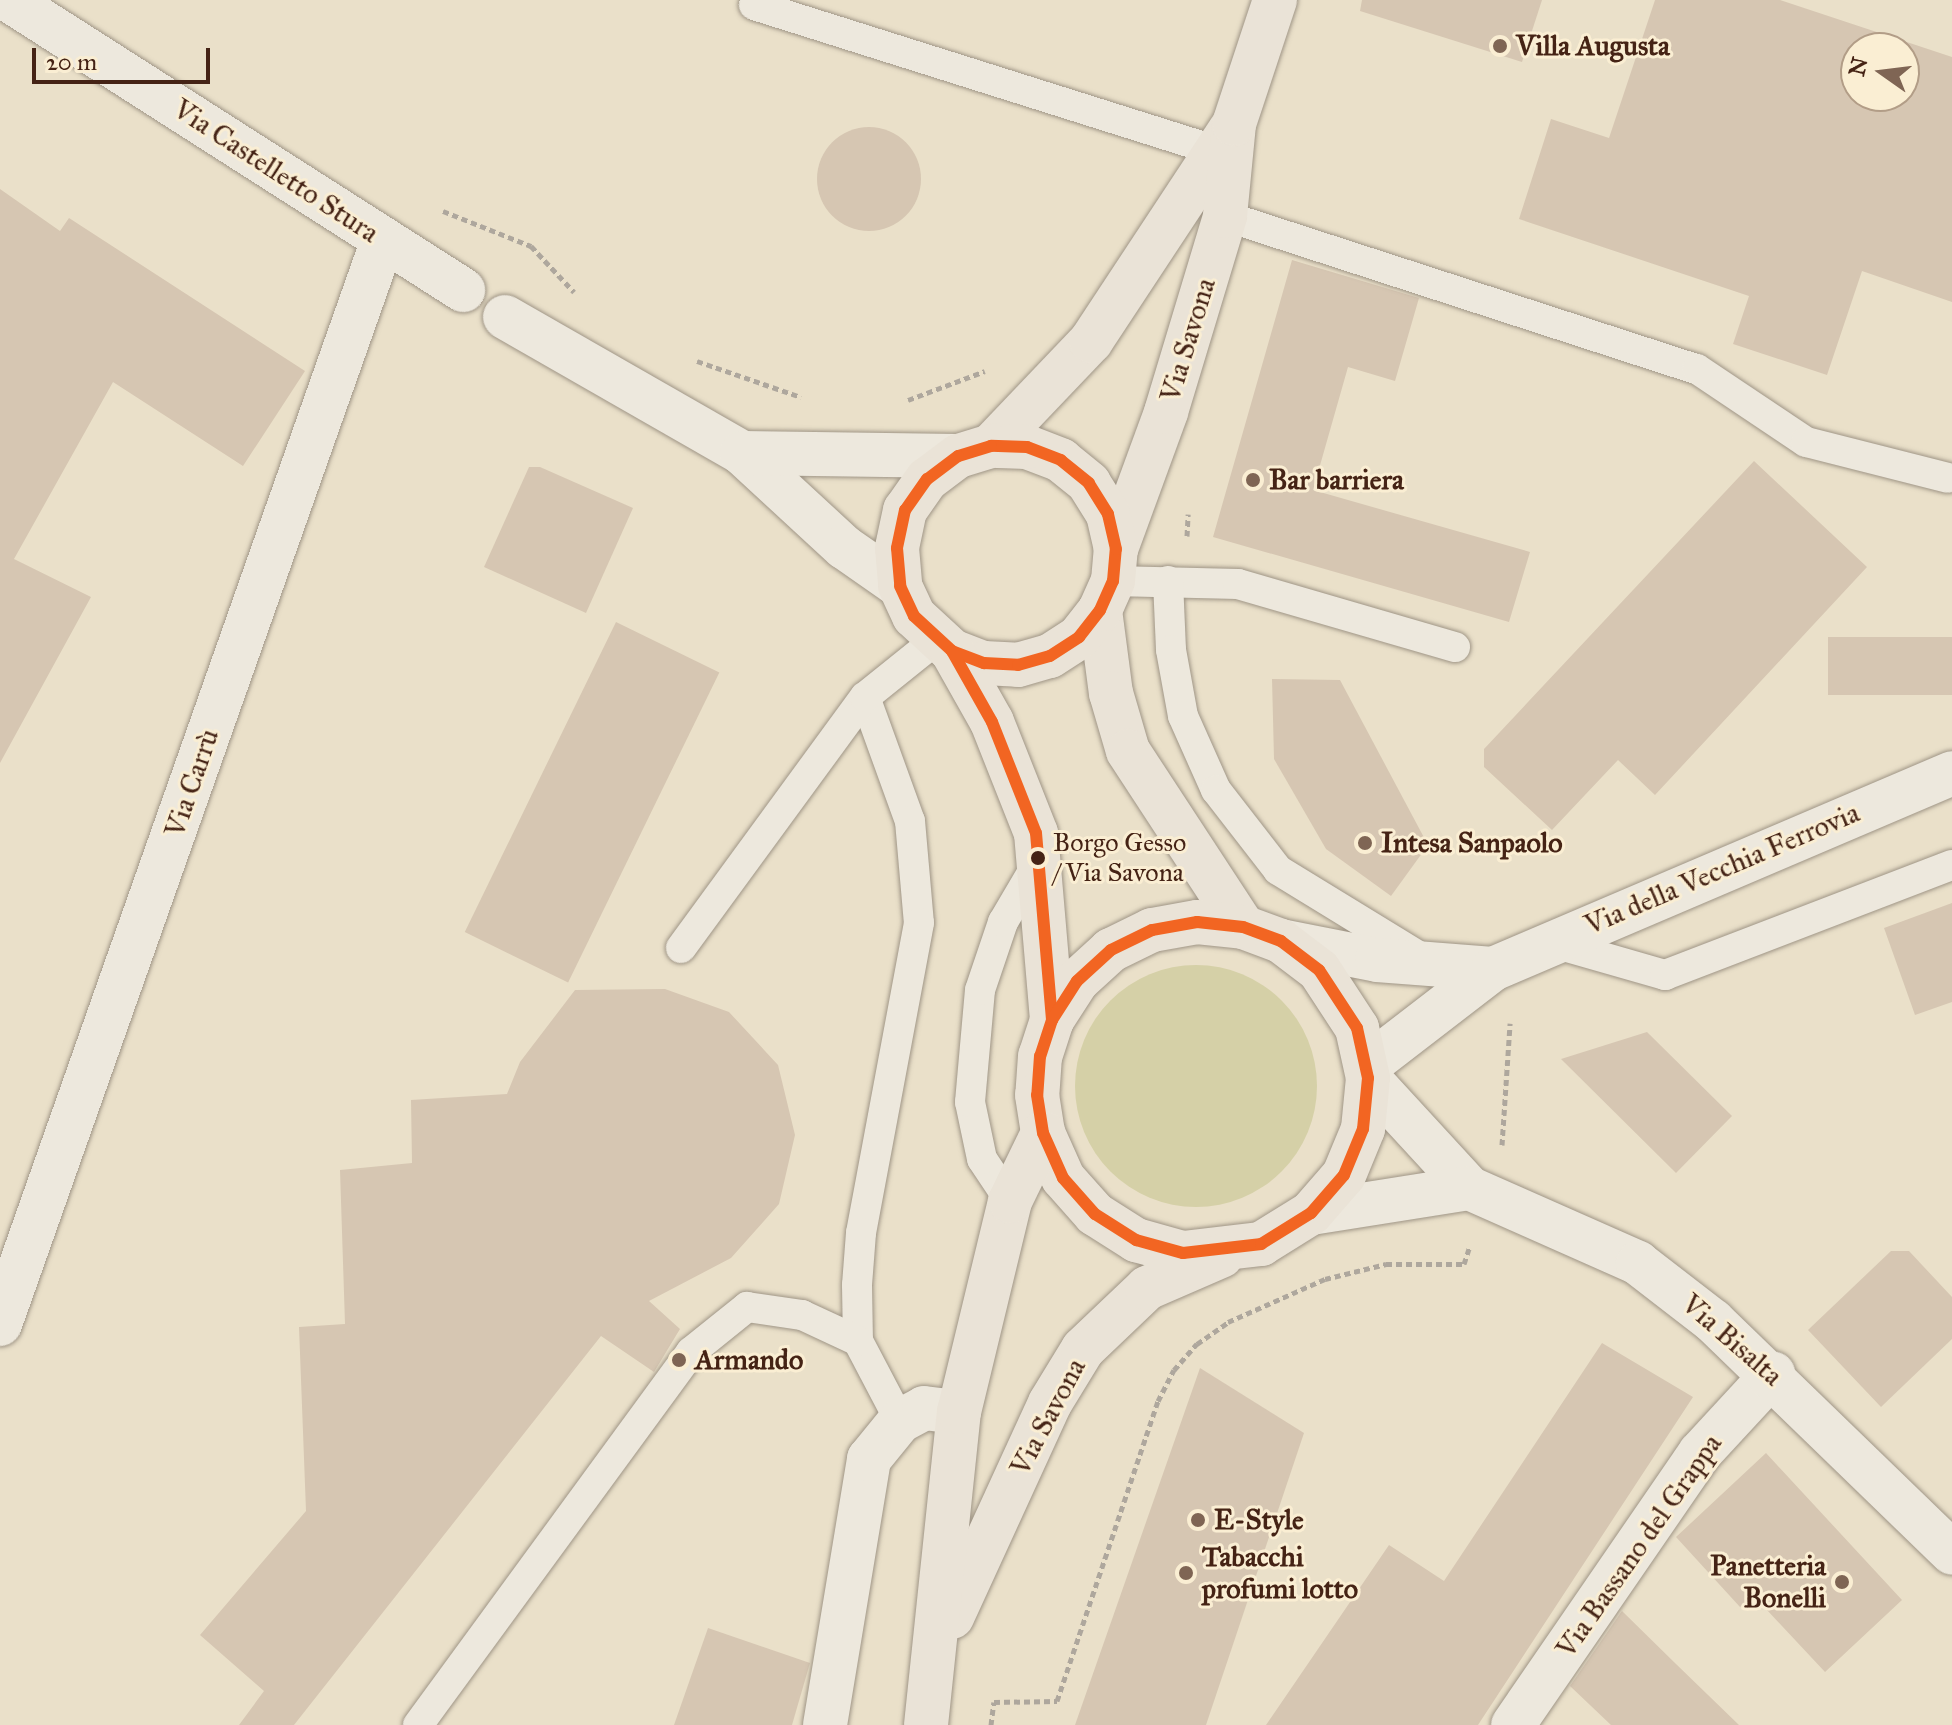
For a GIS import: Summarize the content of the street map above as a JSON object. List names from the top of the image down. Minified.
{"streets":{"main road":["Via Savona"],"street":["Via Castelletto Stura","Via Carrù","Via della Vecchia Ferrovia","Via Bisalta","Via Bassano del Grappa"]},"crossings":[["Via Castelletto Stura","Via Carrù"],["Via Savona","Via della Vecchia Ferrovia"],["Via Savona","Via Bisalta"],["Via della Vecchia Ferrovia","Via Bisalta"],["Via Bisalta","Via Bassano del Grappa"]],"places":["Villa Augusta","Bar barriera","Intesa Sanpaolo","Borgo Gesso / Via Savona","Armando","E-Style","Tabacchi profumi lotto","Panetteria Bonelli"],"scale_bar":"20 m","north":"left"}
